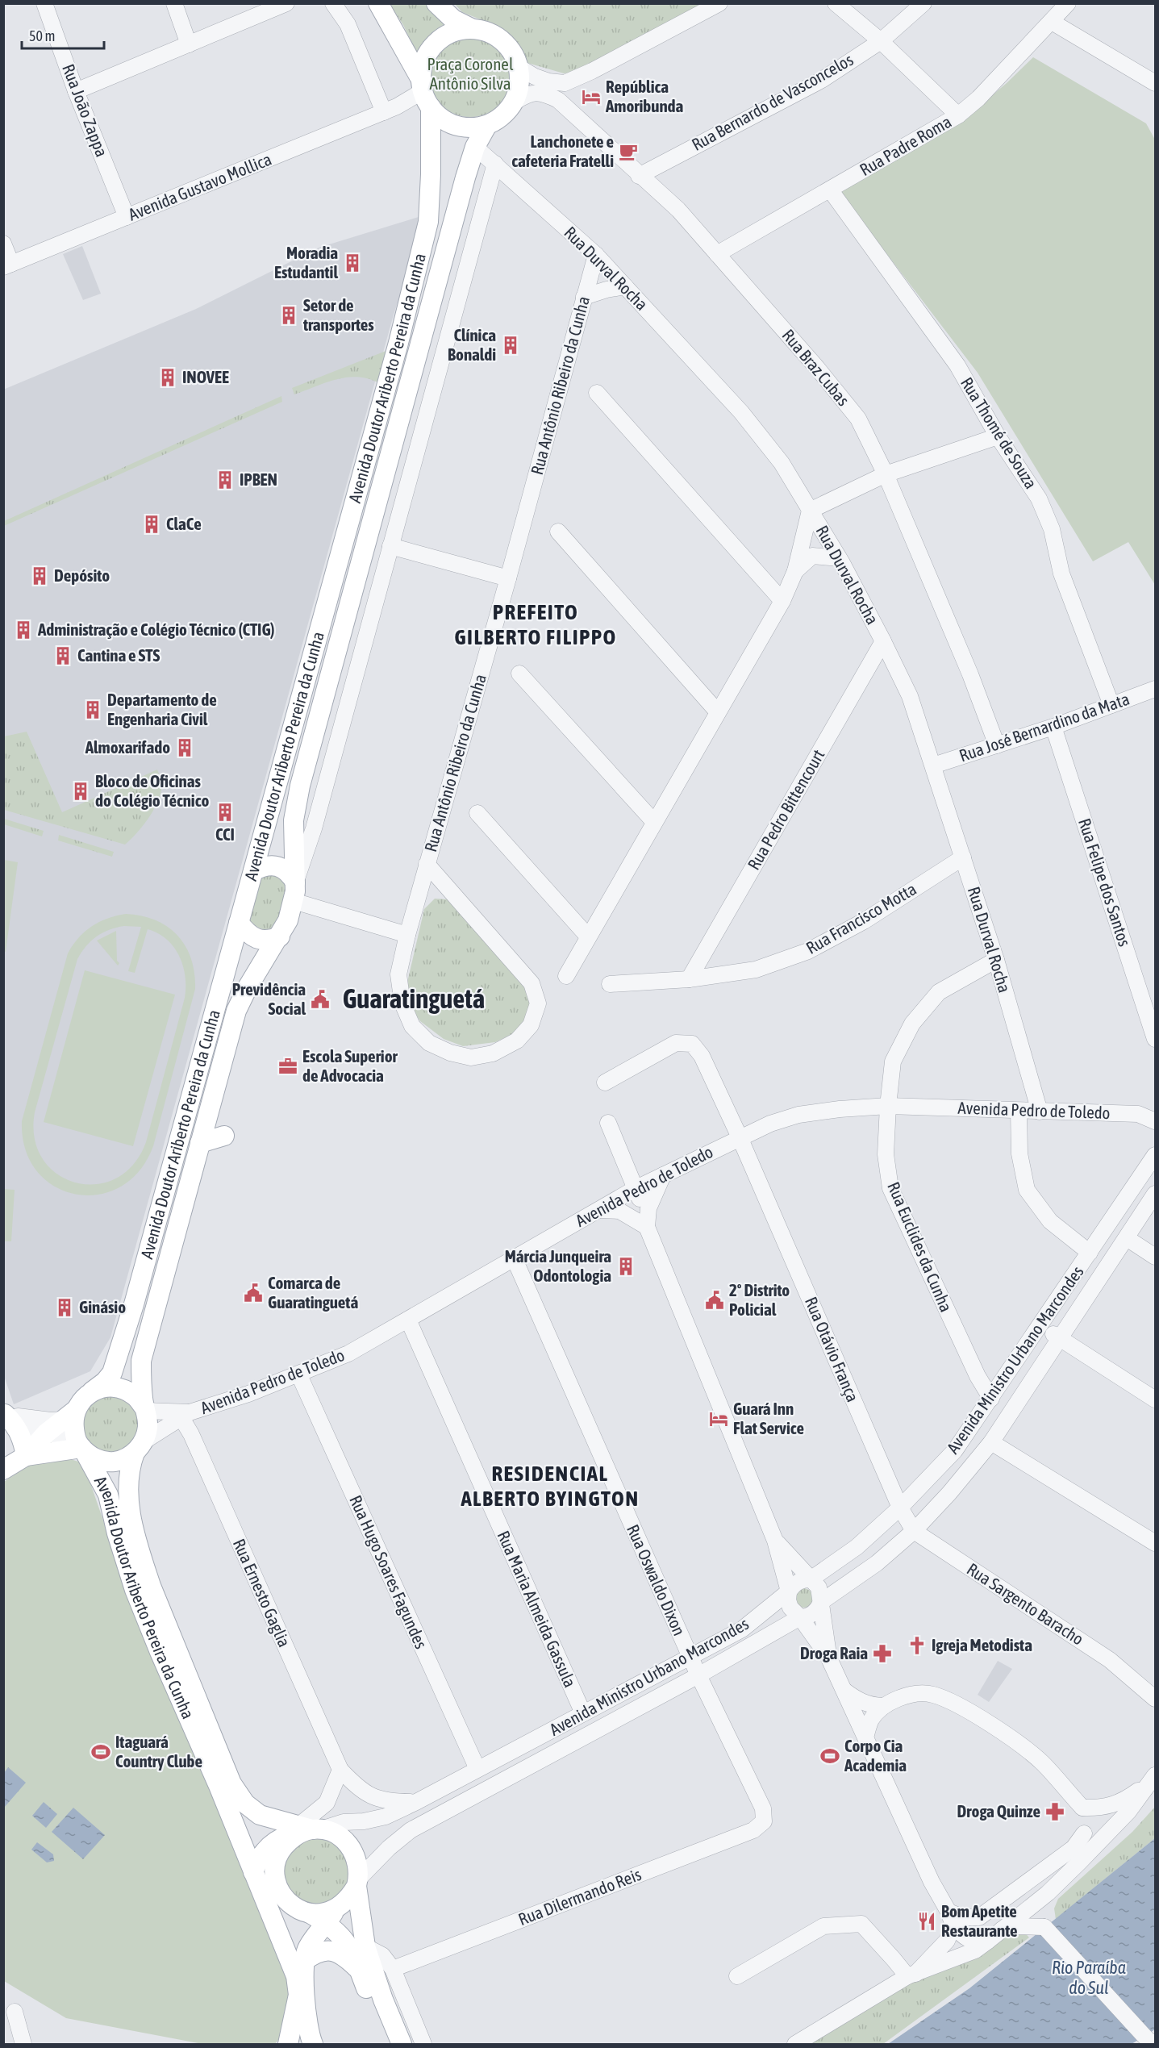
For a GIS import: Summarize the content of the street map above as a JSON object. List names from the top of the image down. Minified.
{"streets":{"main road":["Avenida Doutor Ariberto Pereira da Cunha"],"street":["Rua Bernardo de Vasconcelos","Rua João Zappa","Rua Padre Roma","Avenida Gustavo Mollica","Rua Durval Rocha","Rua Braz Cubas","Rua Antônio Ribeiro da Cunha","Rua Thomé de Souza","Rua José Bernardino da Mata","Rua Pedro Bittencourt","Rua Felipe dos Santos","Rua Francisco Motta","Avenida Pedro de Toledo","Rua Euclides da Cunha","Rua Otávio França","Avenida Ministro Urbano Marcondes","Rua Hugo Soares Fagundes","Rua Oswaldo Dixon","Rua Ernesto Gaglia","Rua Sargento Baracho","Rua Maria Almeida Gassula","Rua Dilermando Reis"]},"crossings":[["Rua Bernardo de Vasconcelos","Rua Braz Cubas"],["Rua João Zappa","Avenida Gustavo Mollica"],["Rua Padre Roma","Rua Braz Cubas"],["Rua Padre Roma","Rua Thomé de Souza"],["Avenida Gustavo Mollica","Rua Braz Cubas"],["Avenida Gustavo Mollica","Avenida Doutor Ariberto Pereira da Cunha"],["Rua Durval Rocha","Avenida Doutor Ariberto Pereira da Cunha"],["Rua Durval Rocha","Rua Antônio Ribeiro da Cunha"],["Rua Durval Rocha","Rua José Bernardino da Mata"],["Rua Durval Rocha","Rua Pedro Bittencourt"],["Rua Durval Rocha","Rua Francisco Motta"],["Rua Durval Rocha","Avenida Pedro de Toledo"],["Rua Durval Rocha","Rua Euclides da Cunha"],["Rua Braz Cubas","Avenida Doutor Ariberto Pereira da Cunha"],["Rua Braz Cubas","Rua José Bernardino da Mata"],["Avenida Doutor Ariberto Pereira da Cunha","Avenida Pedro de Toledo"],["Avenida Doutor Ariberto Pereira da Cunha","Avenida Ministro Urbano Marcondes"],["Rua Thomé de Souza","Rua José Bernardino da Mata"],["Rua José Bernardino da Mata","Rua Felipe dos Santos"],["Rua Pedro Bittencourt","Rua Francisco Motta"],["Avenida Pedro de Toledo","Rua Euclides da Cunha"],["Avenida Pedro de Toledo","Rua Otávio França"],["Avenida Pedro de Toledo","Rua Hugo Soares Fagundes"],["Avenida Pedro de Toledo","Rua Oswaldo Dixon"],["Avenida Pedro de Toledo","Rua Ernesto Gaglia"],["Avenida Pedro de Toledo","Rua Maria Almeida Gassula"],["Rua Euclides da Cunha","Avenida Ministro Urbano Marcondes"],["Rua Otávio França","Avenida Ministro Urbano Marcondes"],["Rua Otávio França","Rua Sargento Baracho"],["Avenida Ministro Urbano Marcondes","Rua Hugo Soares Fagundes"],["Avenida Ministro Urbano Marcondes","Rua Oswaldo Dixon"],["Avenida Ministro Urbano Marcondes","Rua Sargento Baracho"],["Avenida Ministro Urbano Marcondes","Rua Maria Almeida Gassula"],["Rua Oswaldo Dixon","Rua Dilermando Reis"]],"districts":["PREFEITO GILBERTO FILIPPO","Guaratinguetá","RESIDENCIAL ALBERTO BYINGTON"],"water":["Rio Paraíba do Sul"],"parks":["Praça Coronel Antônio Silva"],"places":{"hotel":["República Amoribunda","Guará Inn Flat Service"],"cafe":["Lanchonete e cafeteria Fratelli"],"building":["Moradia Estudantil","Setor de transportes","Clínica Bonaldi","INOVEE","IPBEN","ClaCe","Depósito","Administração e Colégio Técnico (CTIG)","Cantina e STS","Departamento de Engenharia Civil","Almoxarifado","Bloco de Oficinas do Colégio Técnico","CCI","Márcia Junqueira Odontologia","Ginásio"],"public building":["Previdência Social","Comarca de Guaratinguetá","2º Distrito Policial"],"office":["Escola Superior de Advocacia"],"church":["Igreja Metodista"],"pharmacy":["Droga Raia","Droga Quinze"],"sports":["Itaguará Country Clube","Corpo Cia Academia"],"restaurant":["Bom Apetite Restaurante"]},"scale_bar":"50 m"}
